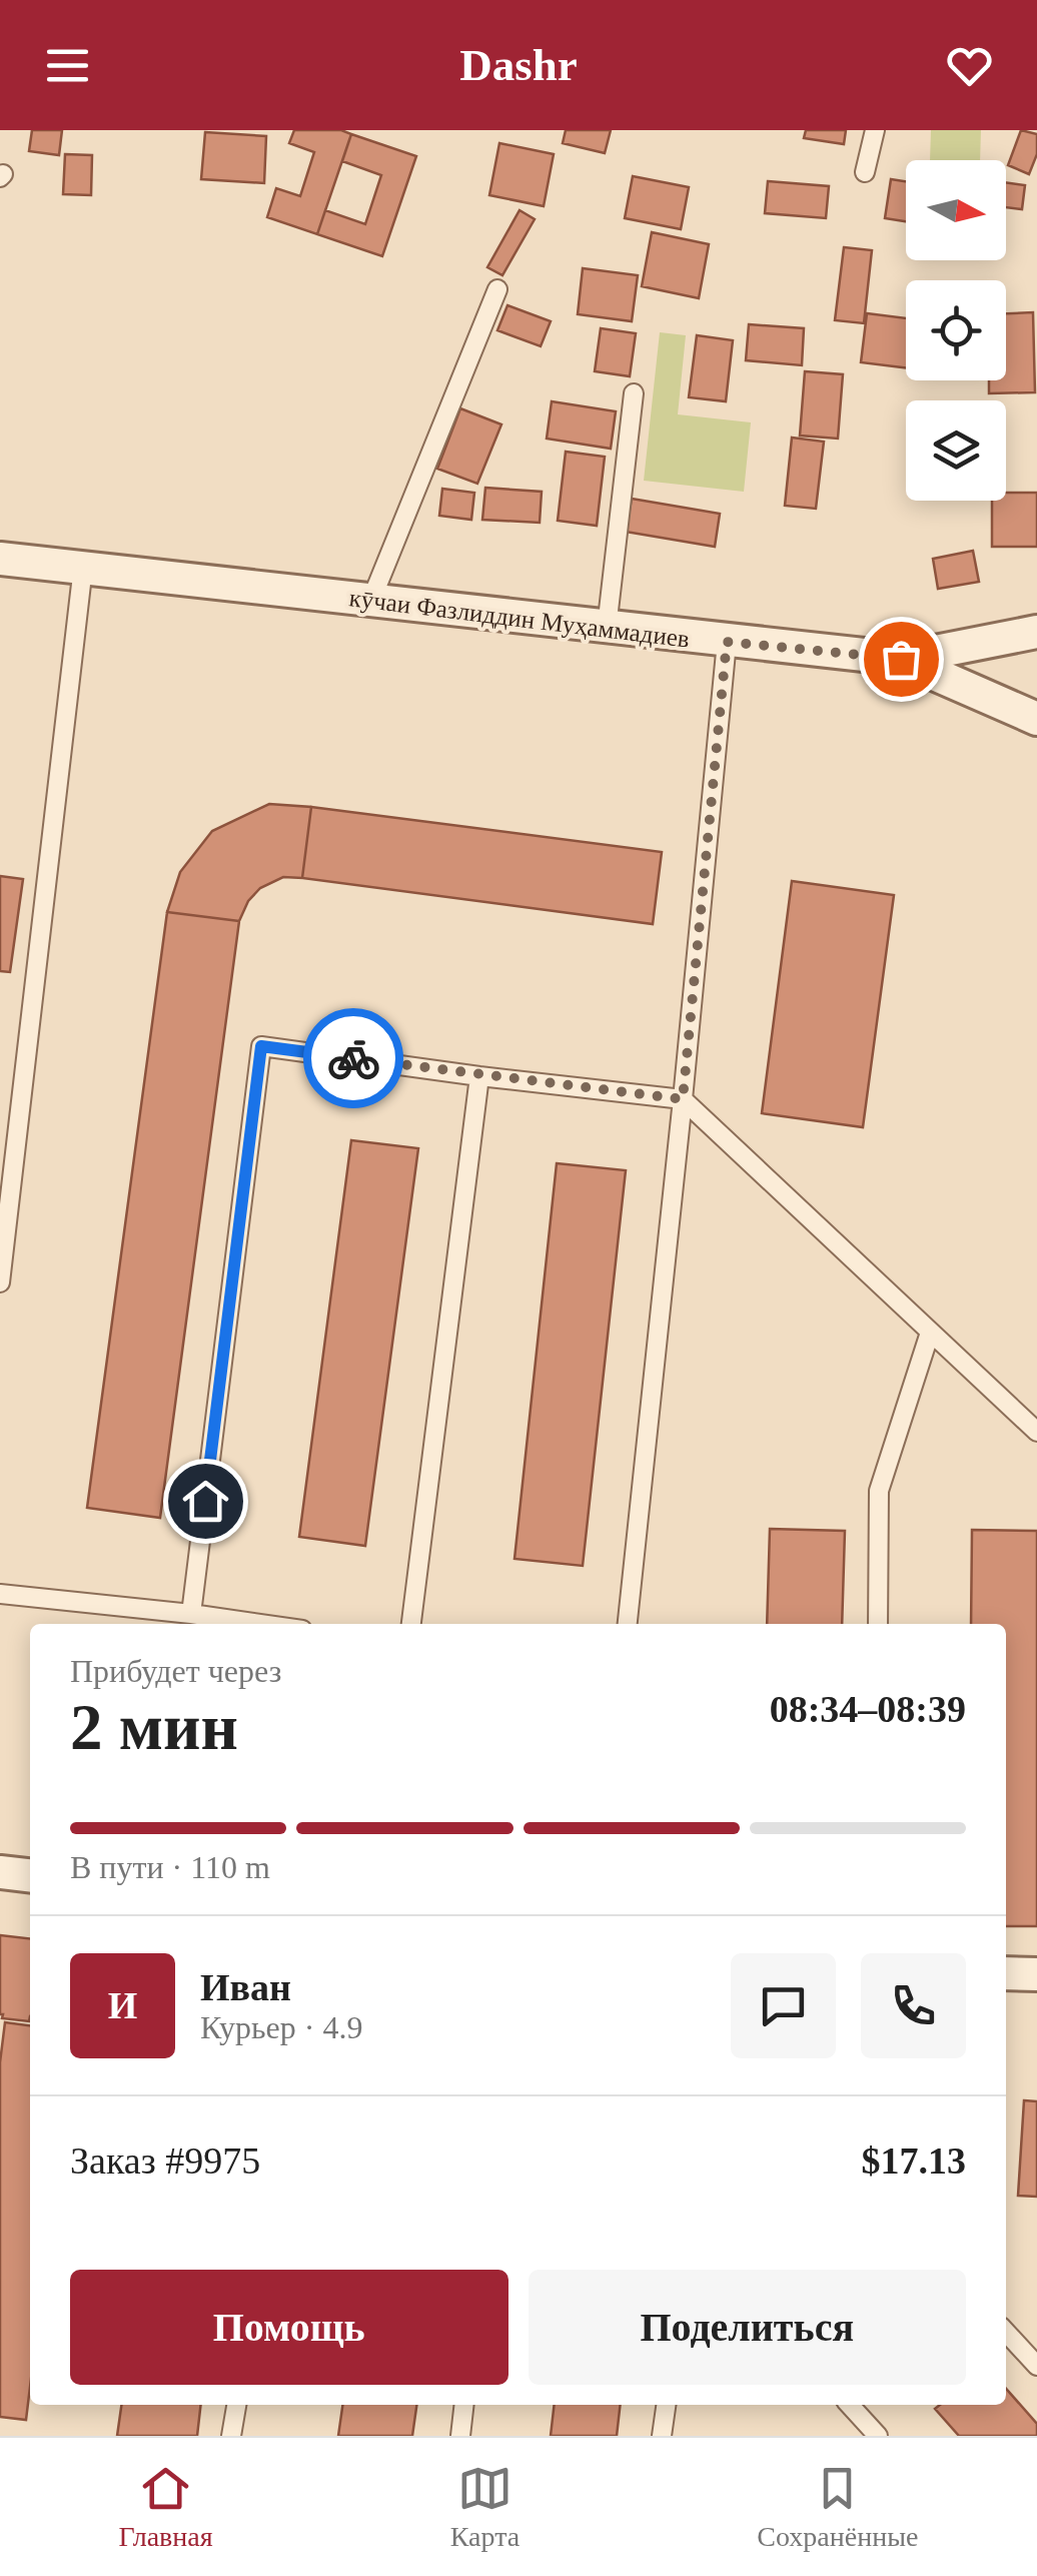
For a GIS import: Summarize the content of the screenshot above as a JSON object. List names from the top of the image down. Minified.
{"streets":{"street":["кӯчаи Фазлиддин Муҳаммадиев"]},"north":"right","page":{"header":"Dashr","heading":["2 мин","Прибудет через","08:34–08:39"],"panel":["Иван","Курьер · 4.9","Заказ #9975","$17.13"],"bar":"В пути · 110 m","round":"И","buttons":["Помощь","Поделиться"],"tabs":["Главная","Карта","Сохранённые"]}}
